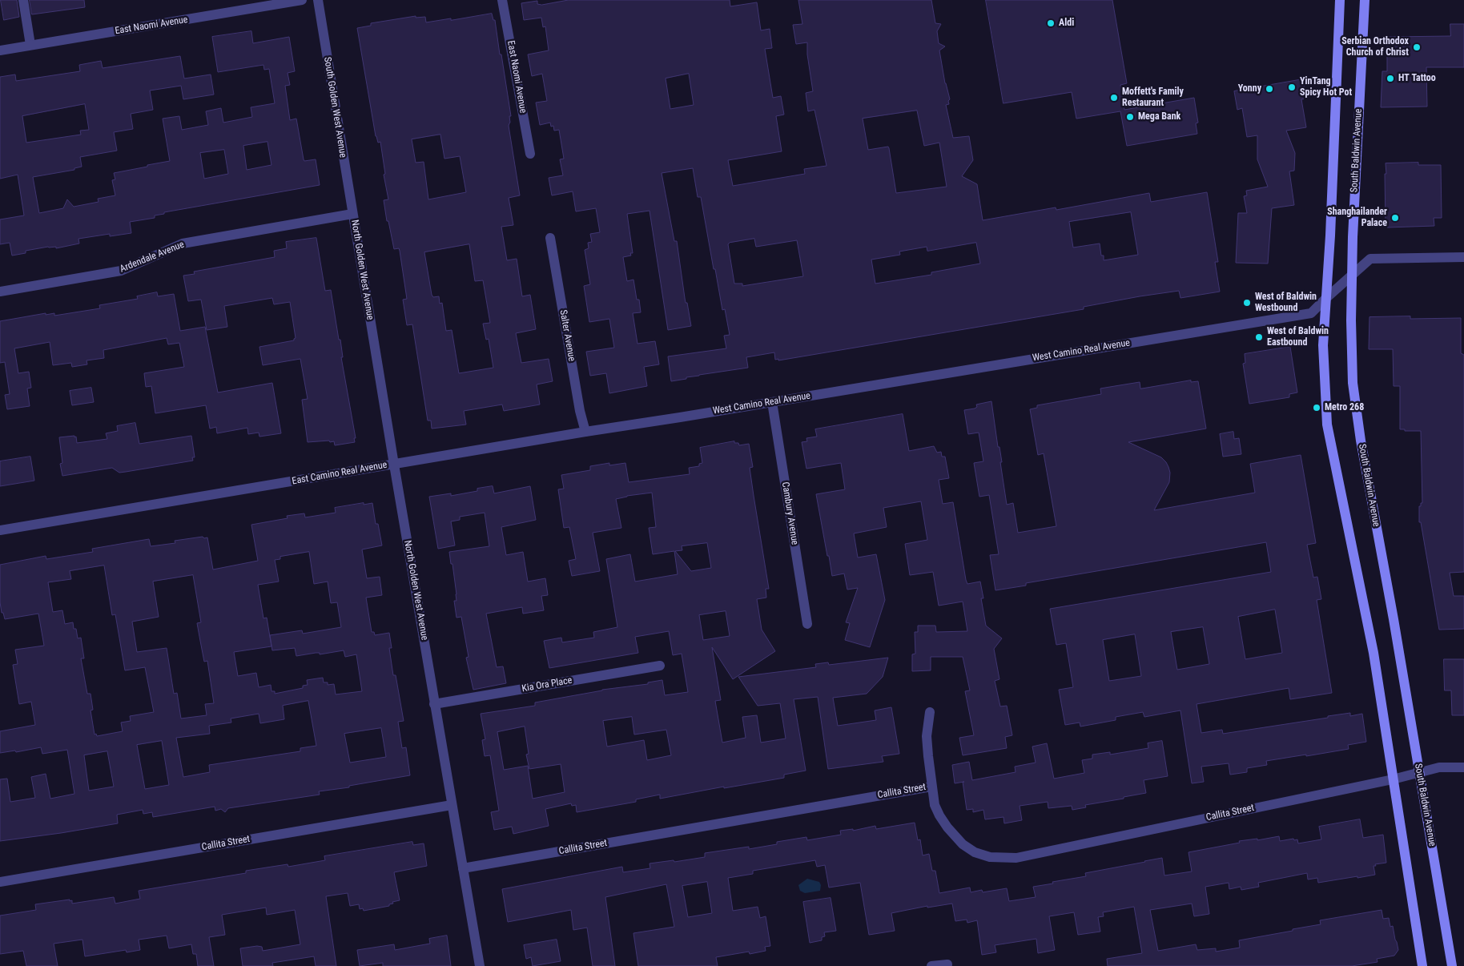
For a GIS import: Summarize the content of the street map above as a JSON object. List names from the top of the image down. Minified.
{"streets":{"main road":["South Baldwin Avenue"],"street":["East Naomi Avenue","South Golden West Avenue","Ardendale Avenue","North Golden West Avenue","Salter Avenue","West Camino Real Avenue","East Camino Real Avenue","Cambury Avenue","Kia Ora Place","Callita Street"]},"crossings":[["South Golden West Avenue","Ardendale Avenue"],["South Golden West Avenue","North Golden West Avenue"],["South Baldwin Avenue","West Camino Real Avenue"],["South Baldwin Avenue","Callita Street"],["Ardendale Avenue","North Golden West Avenue"],["North Golden West Avenue","East Camino Real Avenue"],["North Golden West Avenue","Kia Ora Place"],["North Golden West Avenue","Callita Street"],["Salter Avenue","East Camino Real Avenue"],["West Camino Real Avenue","East Camino Real Avenue"],["West Camino Real Avenue","Cambury Avenue"]],"places":["Aldi","Serbian Orthodox Church of Christ","HT Tattoo","YinTang Spicy Hot Pot","Yonny","Moffett's Family Restaurant","Mega Bank","Shanghailander Palace","West of Baldwin Westbound","West of Baldwin Eastbound","Metro 268"]}
